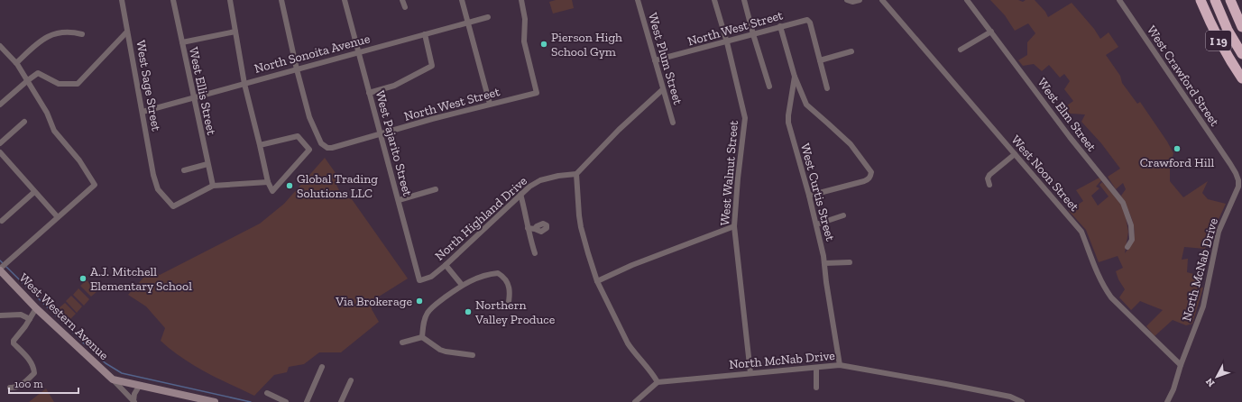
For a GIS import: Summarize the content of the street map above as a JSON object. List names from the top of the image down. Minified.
{"streets":{"highway":["I 19"],"street":["North West Street","North Sonoita Avenue","West Plum Street","West Crawford Street","West Sage Street","West Ellis Street","West Elm Street","West Pajarito Street","West Walnut Street","West Noon Street","West Curtis Street","North Highland Drive","North McNab Drive","West Western Avenue"]},"crossings":[["North West Street","North Sonoita Avenue"],["North West Street","West Plum Street"],["North West Street","West Pajarito Street"],["North West Street","West Walnut Street"],["North West Street","West Curtis Street"],["North Sonoita Avenue","West Sage Street"],["North Sonoita Avenue","West Ellis Street"],["North Sonoita Avenue","West Pajarito Street"],["West Crawford Street","North McNab Drive"],["West Sage Street","West Ellis Street"],["West Pajarito Street","North Highland Drive"],["West Walnut Street","North McNab Drive"],["West Noon Street","North McNab Drive"],["West Curtis Street","North McNab Drive"]],"places":["Pierson High School Gym","Crawford Hill","Global Trading Solutions LLC","A.J. Mitchell Elementary School","Via Brokerage","Northern Valley Produce"],"scale_bar":"100 m","north":"bottom left"}
